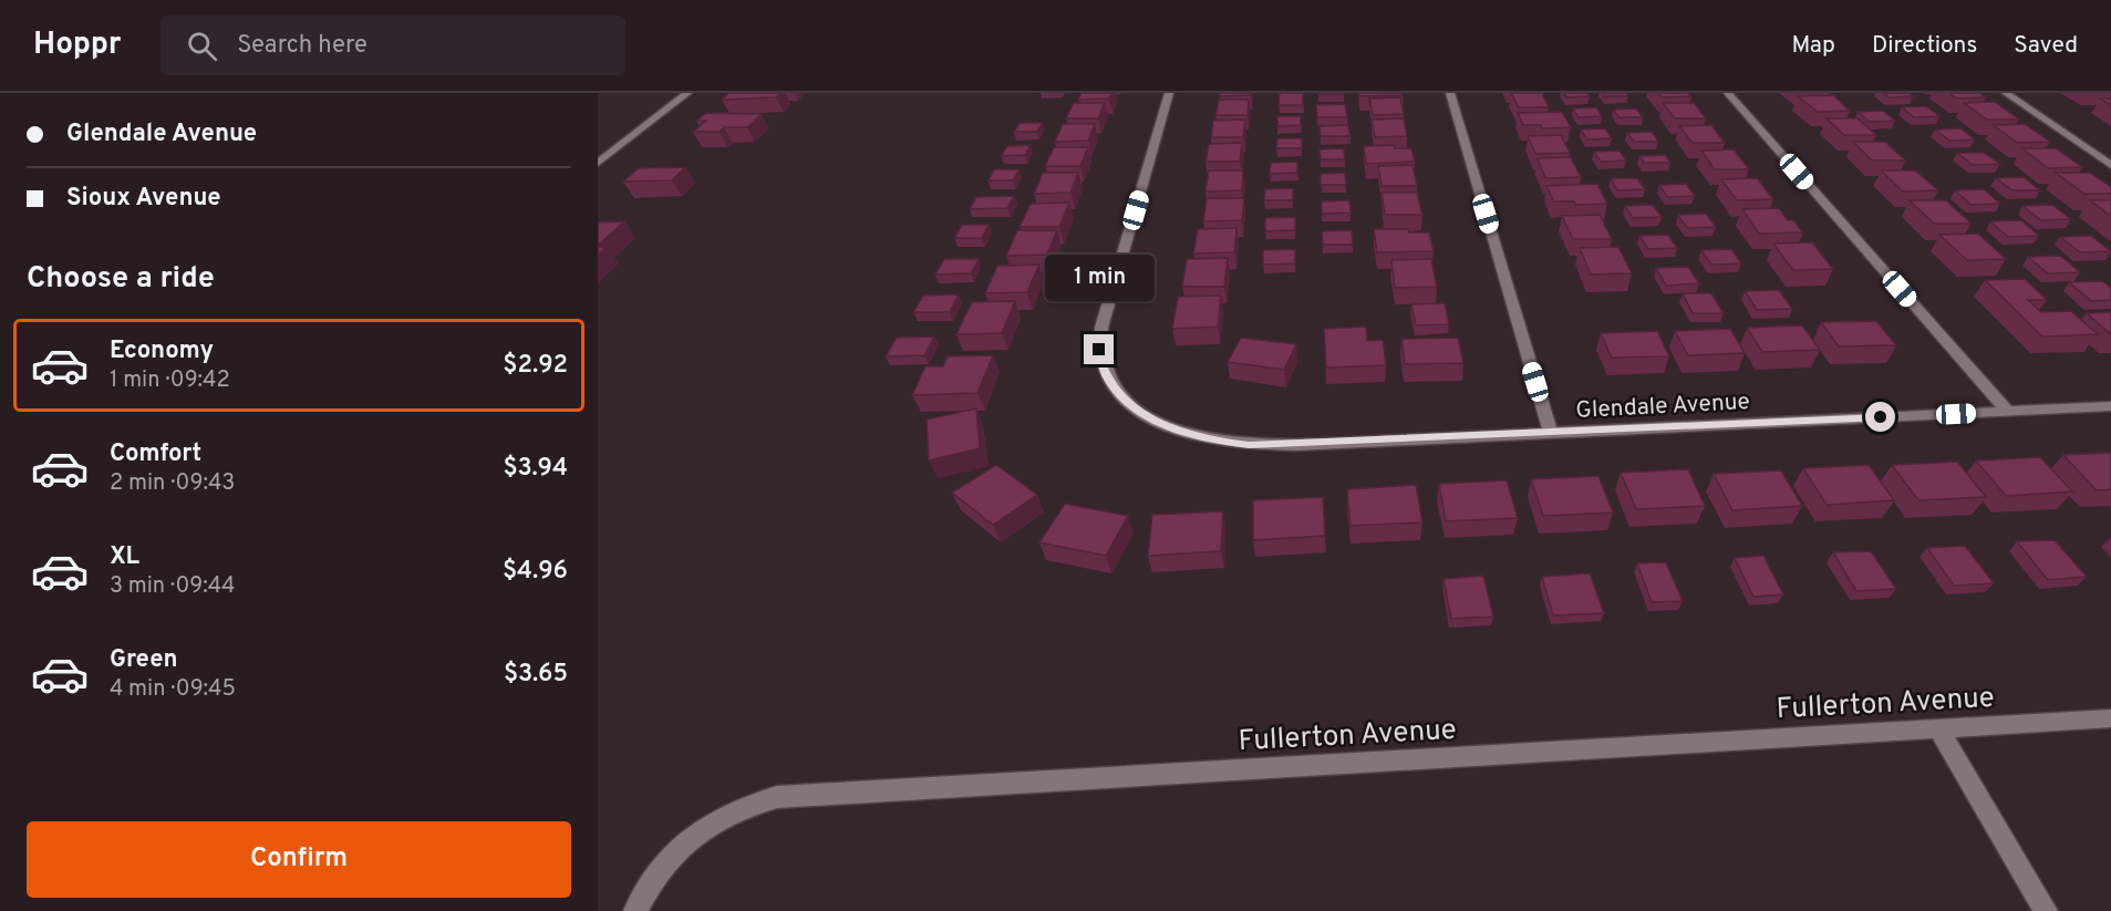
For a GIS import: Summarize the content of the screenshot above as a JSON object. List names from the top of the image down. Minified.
{"streets":{"street":["Glendale Avenue","Fullerton Avenue"]},"page":{"header":"Hoppr","search":"Search here","nav":["Map","Directions","Saved"],"banner":["Glendale Avenue","Sioux Avenue"],"heading":"Choose a ride","bubble":"1 min","list":[{"name":"Economy","note":"1 min · 09:42","value":"$2.92"},{"name":"Comfort","note":"2 min · 09:43","value":"$3.94"},{"name":"XL","note":"3 min · 09:44","value":"$4.96"},{"name":"Green","note":"4 min · 09:45","value":"$3.65"}],"buttons":"Confirm"}}
